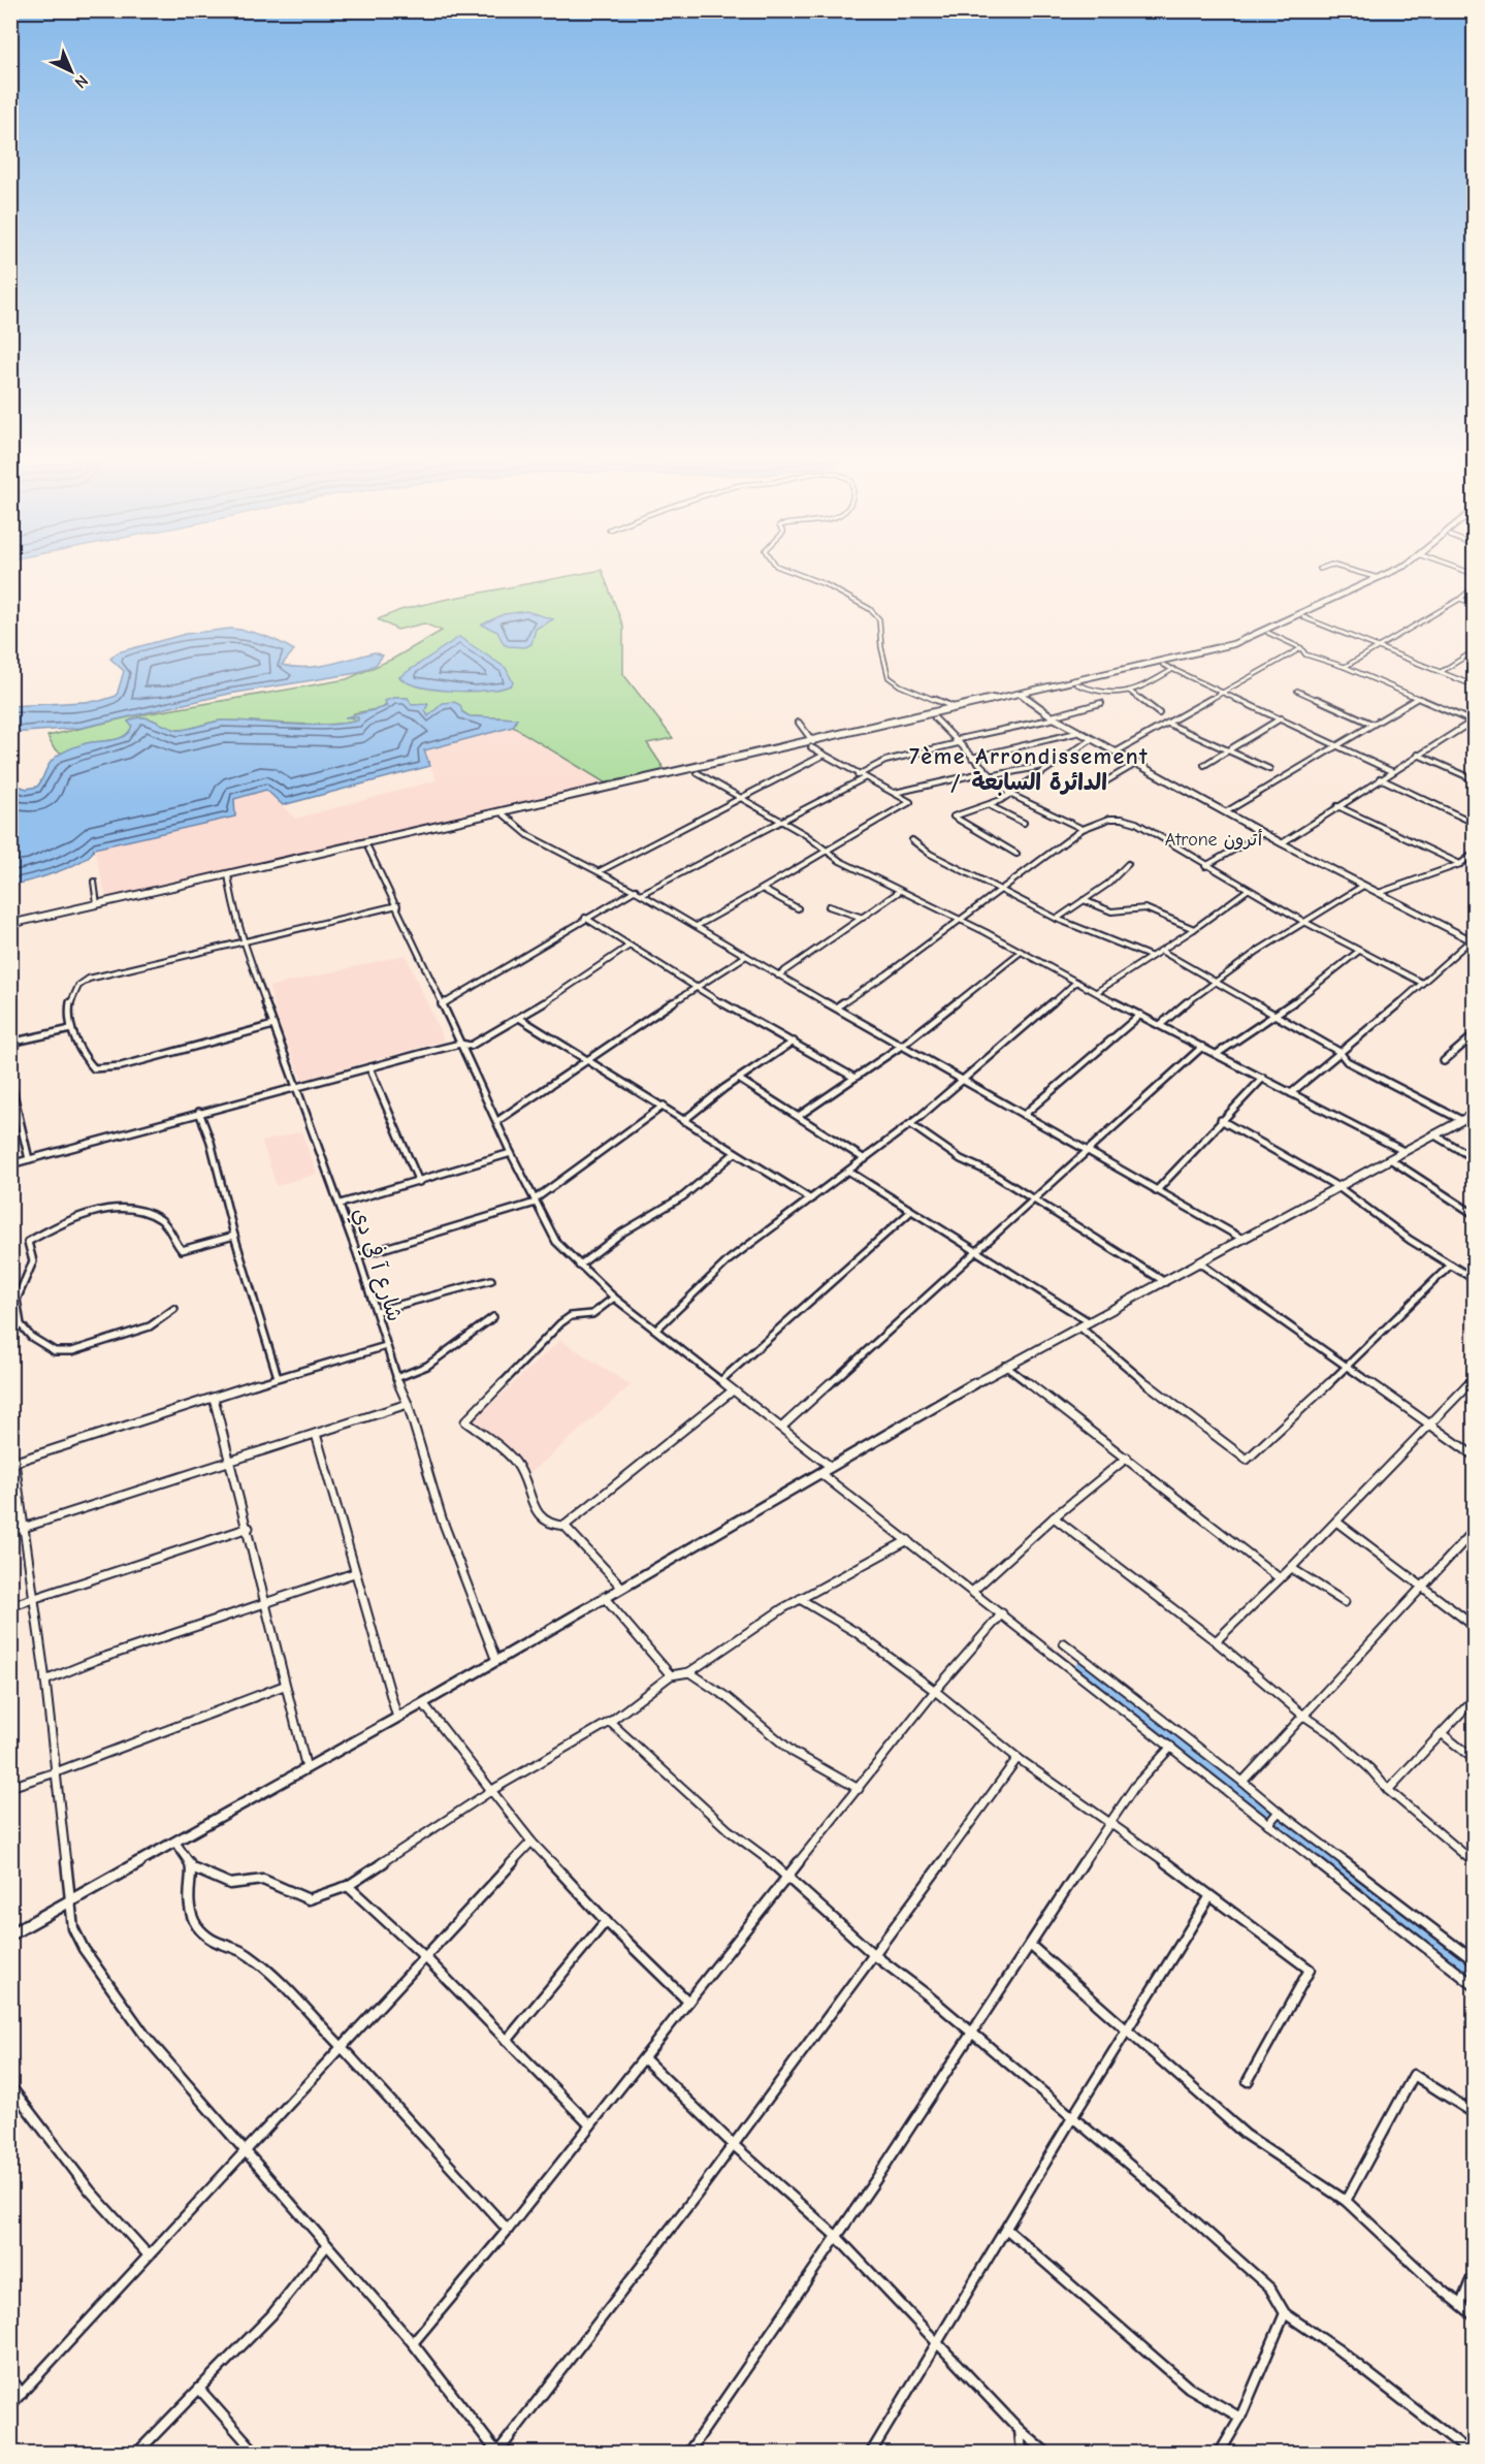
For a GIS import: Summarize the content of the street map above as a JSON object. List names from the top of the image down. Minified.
{"streets":{"street":["شارع آ في دي"]},"districts":["7ème Arrondissement / الدائرة السابعة","Atrone أترون"],"north":"bottom right"}
